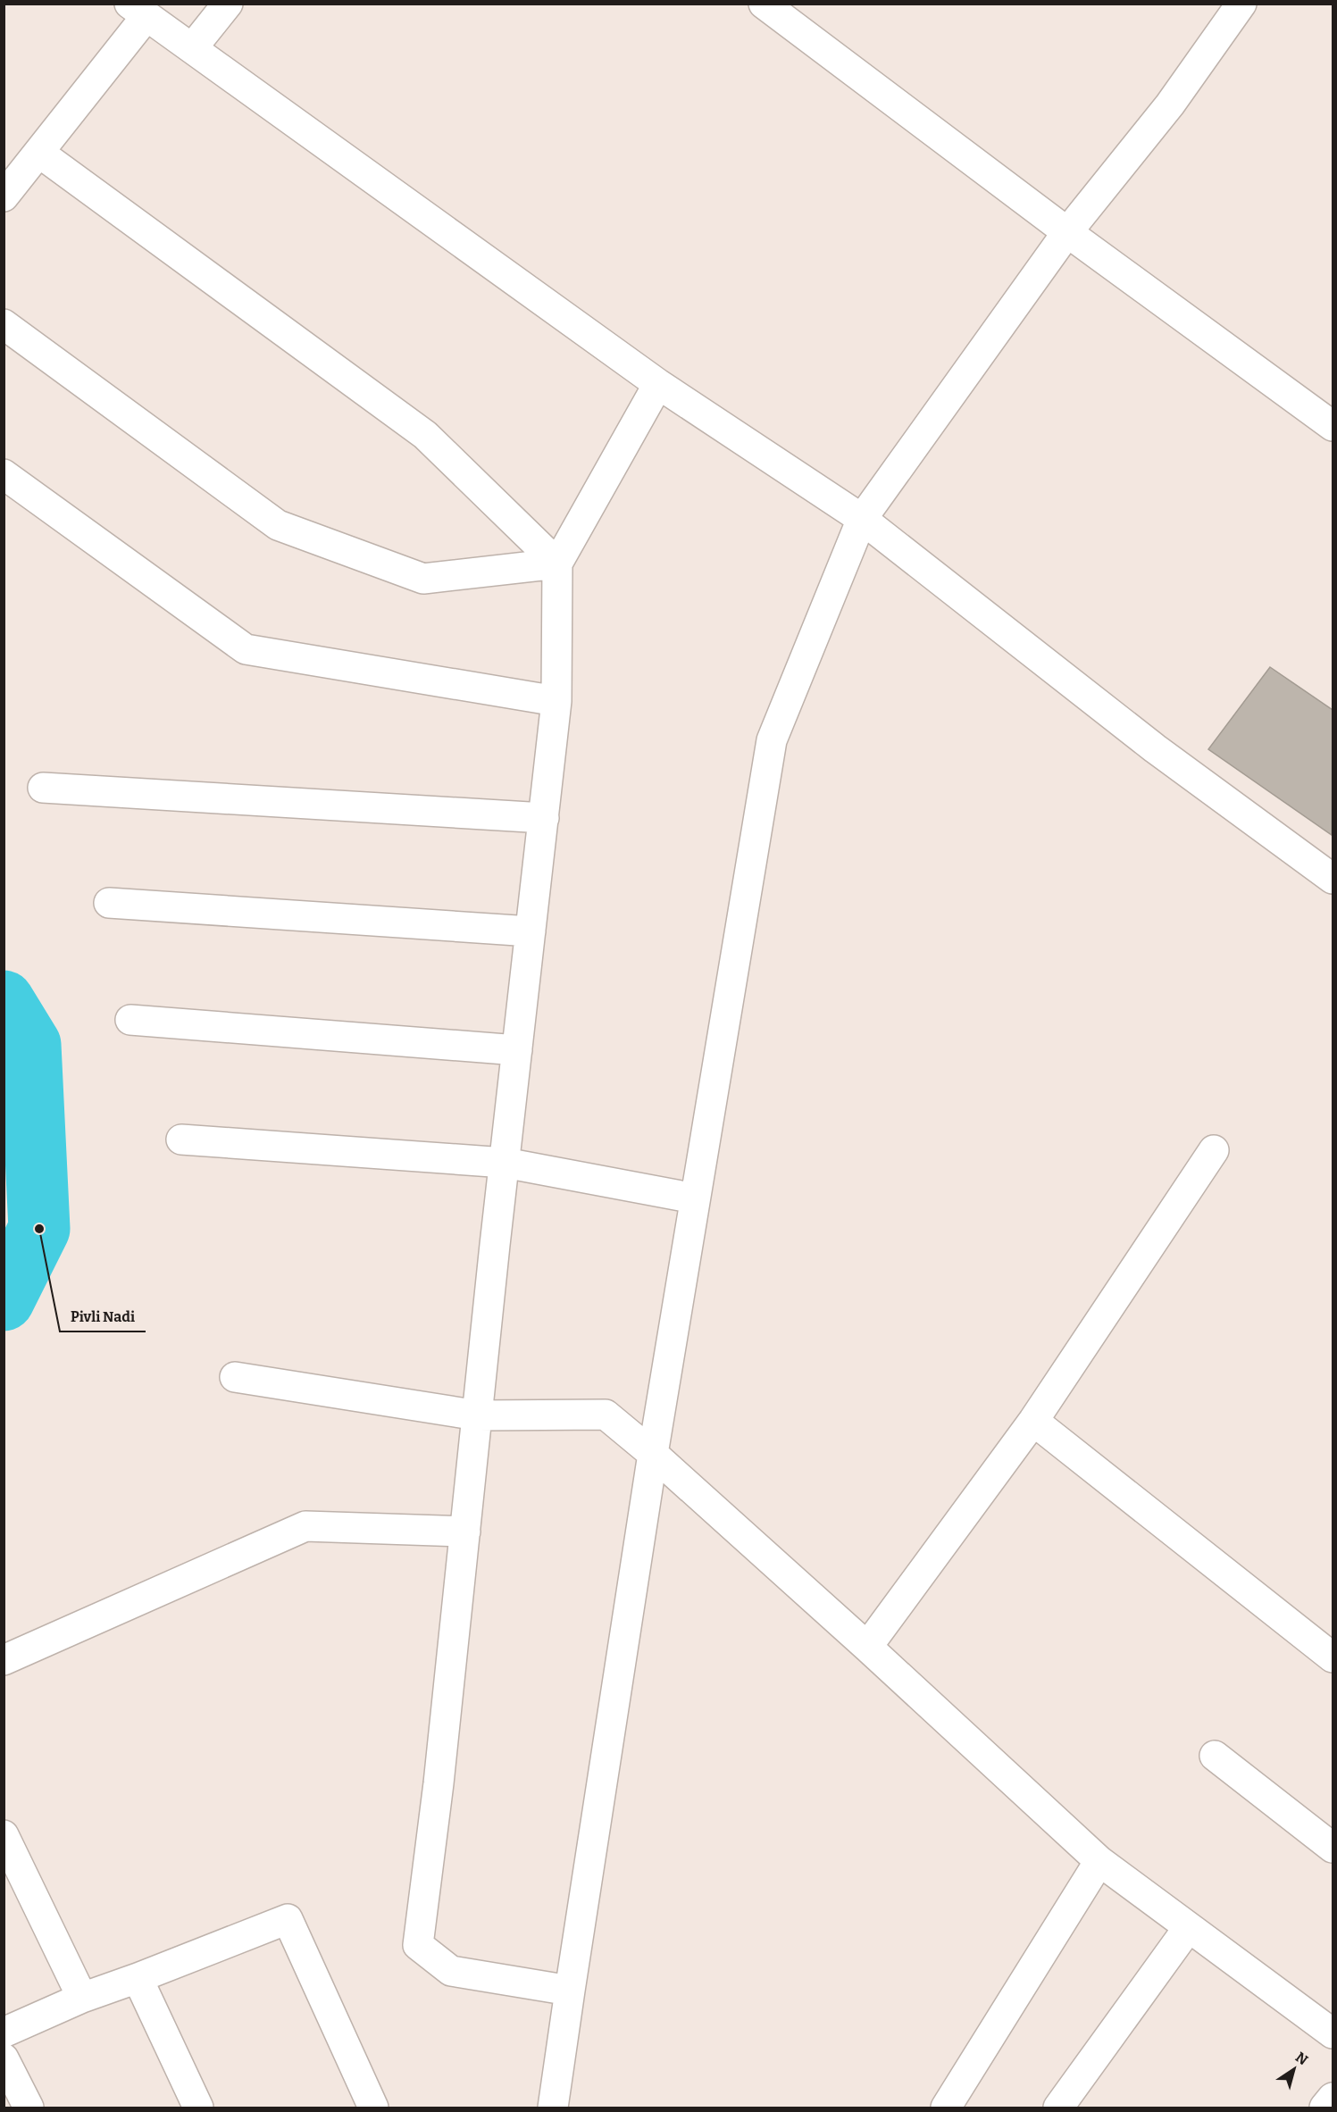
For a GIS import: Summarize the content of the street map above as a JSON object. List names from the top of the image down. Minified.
{"places":["Pivli Nadi"],"north":"top right"}
